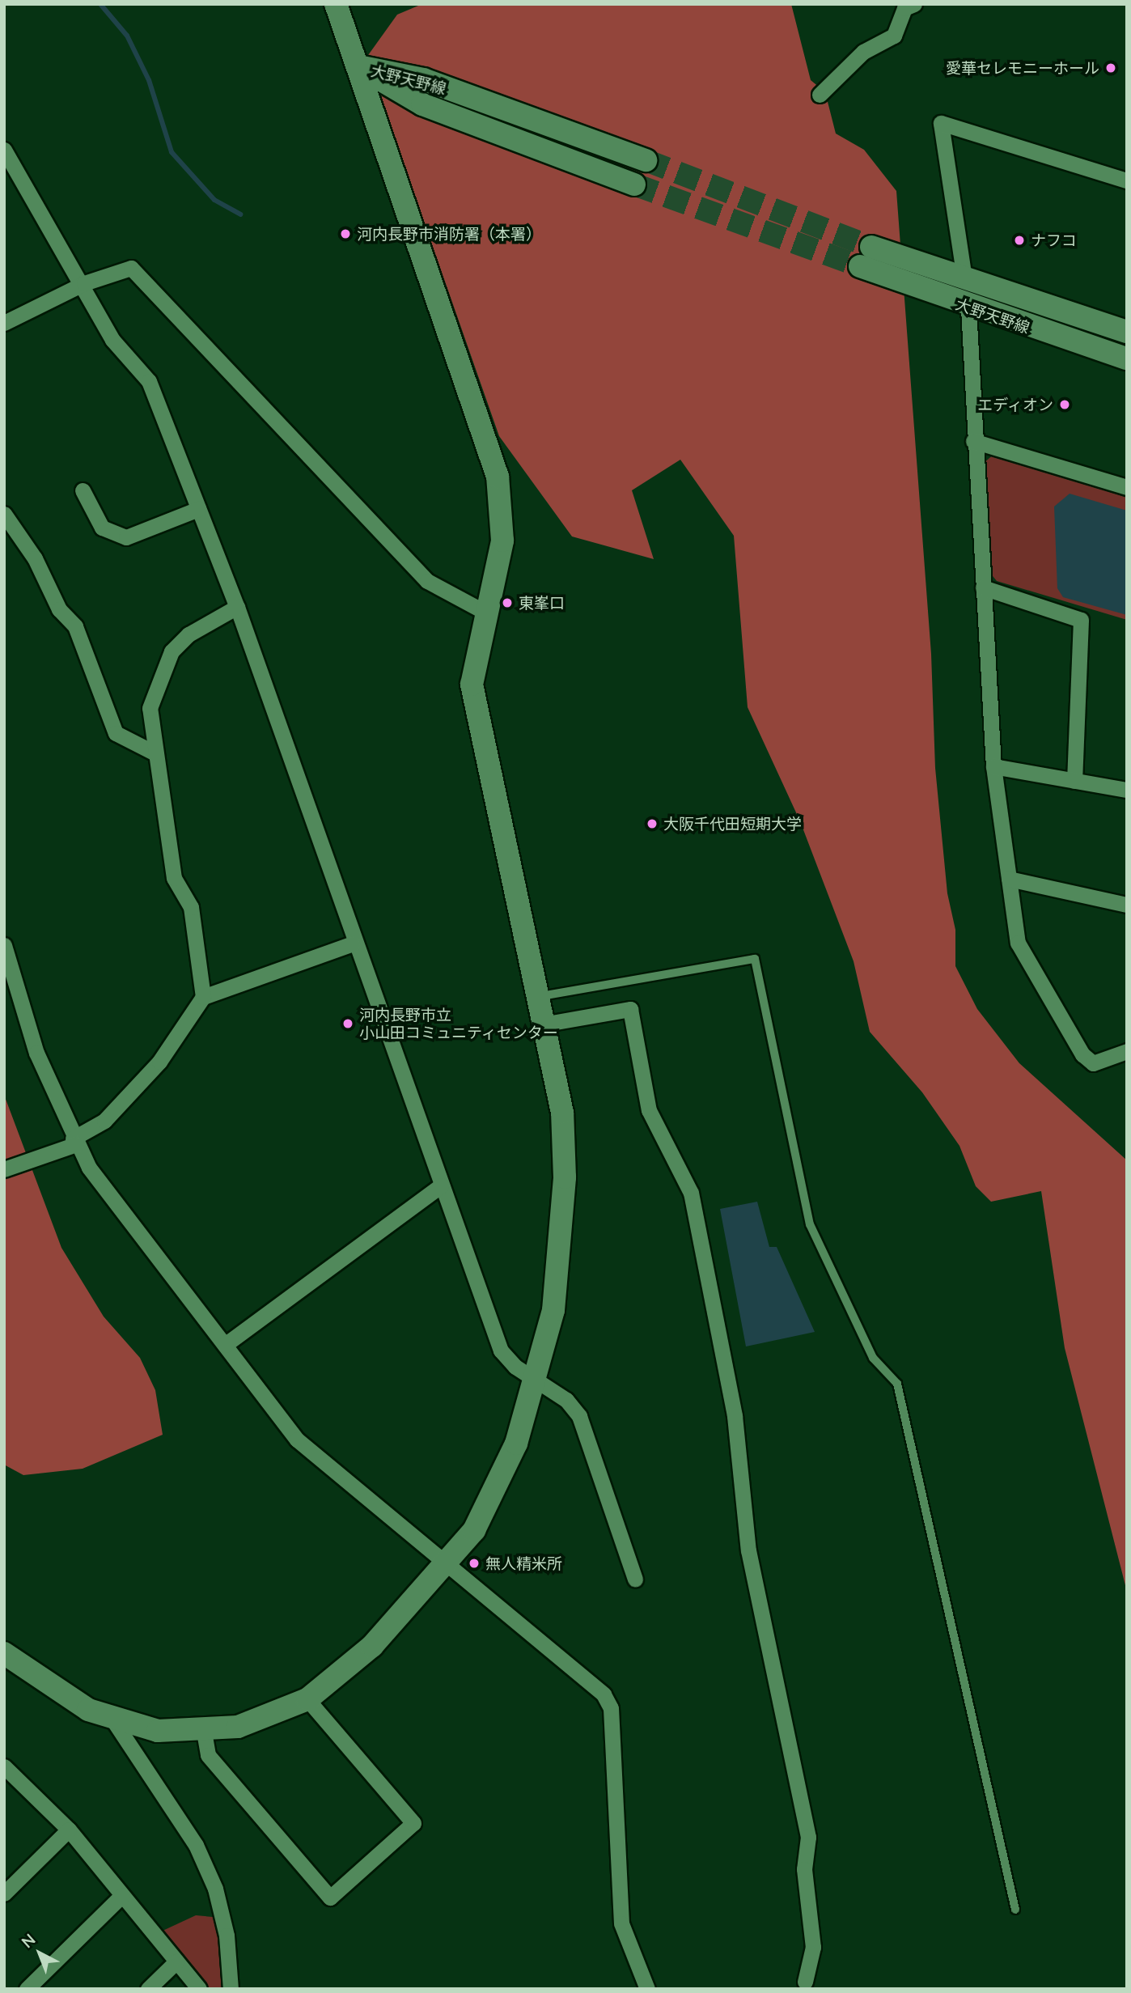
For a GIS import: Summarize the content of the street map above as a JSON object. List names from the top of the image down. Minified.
{"streets":{"street":["大野天野線"]},"places":["愛華セレモニーホール","河内長野市消防署（本署）","ナフコ","エディオン","東峯口","大阪千代田短期大学","河内長野市立 小山田コミュニティセンター","無人精米所"],"north":"top left"}
